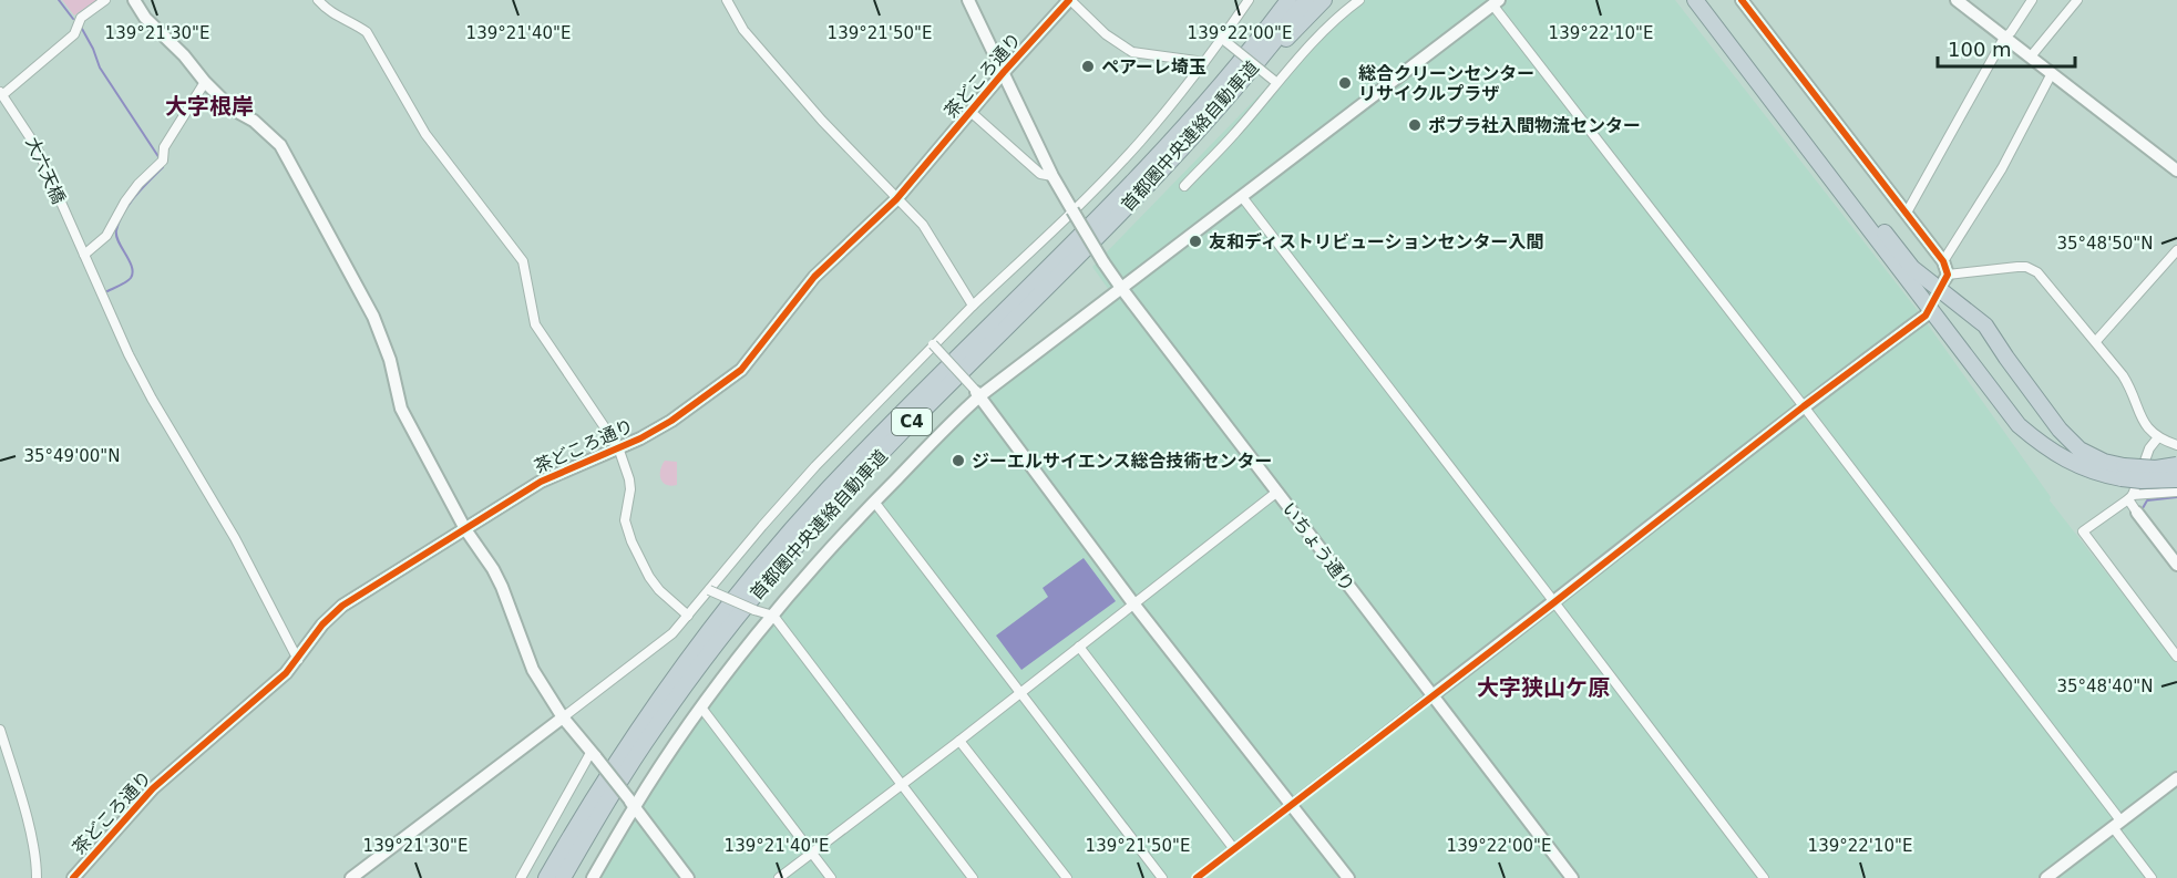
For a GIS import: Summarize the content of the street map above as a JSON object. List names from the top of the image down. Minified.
{"streets":{"highway":["首都圏中央連絡自動車道","C4"],"street":["茶どころ通り","大六天橋","いちょう通り"]},"crossings":[["茶どころ通り","大六天橋"],["茶どころ通り","いちょう通り"]],"districts":["大字根岸","大字狭山ケ原"],"places":["ペアーレ埼玉","総合クリーンセンター リサイクルプラザ","ポプラ社入間物流センター","友和ディストリビューションセンター入間","ジーエルサイエンス総合技術センター"],"scale_bar":"100 m","coordinates":["139°21'30\"E","139°21'40\"E","139°21'50\"E","139°22'00\"E","139°22'10\"E","35°48'50\"N","35°49'00\"N","35°48'40\"N"]}
